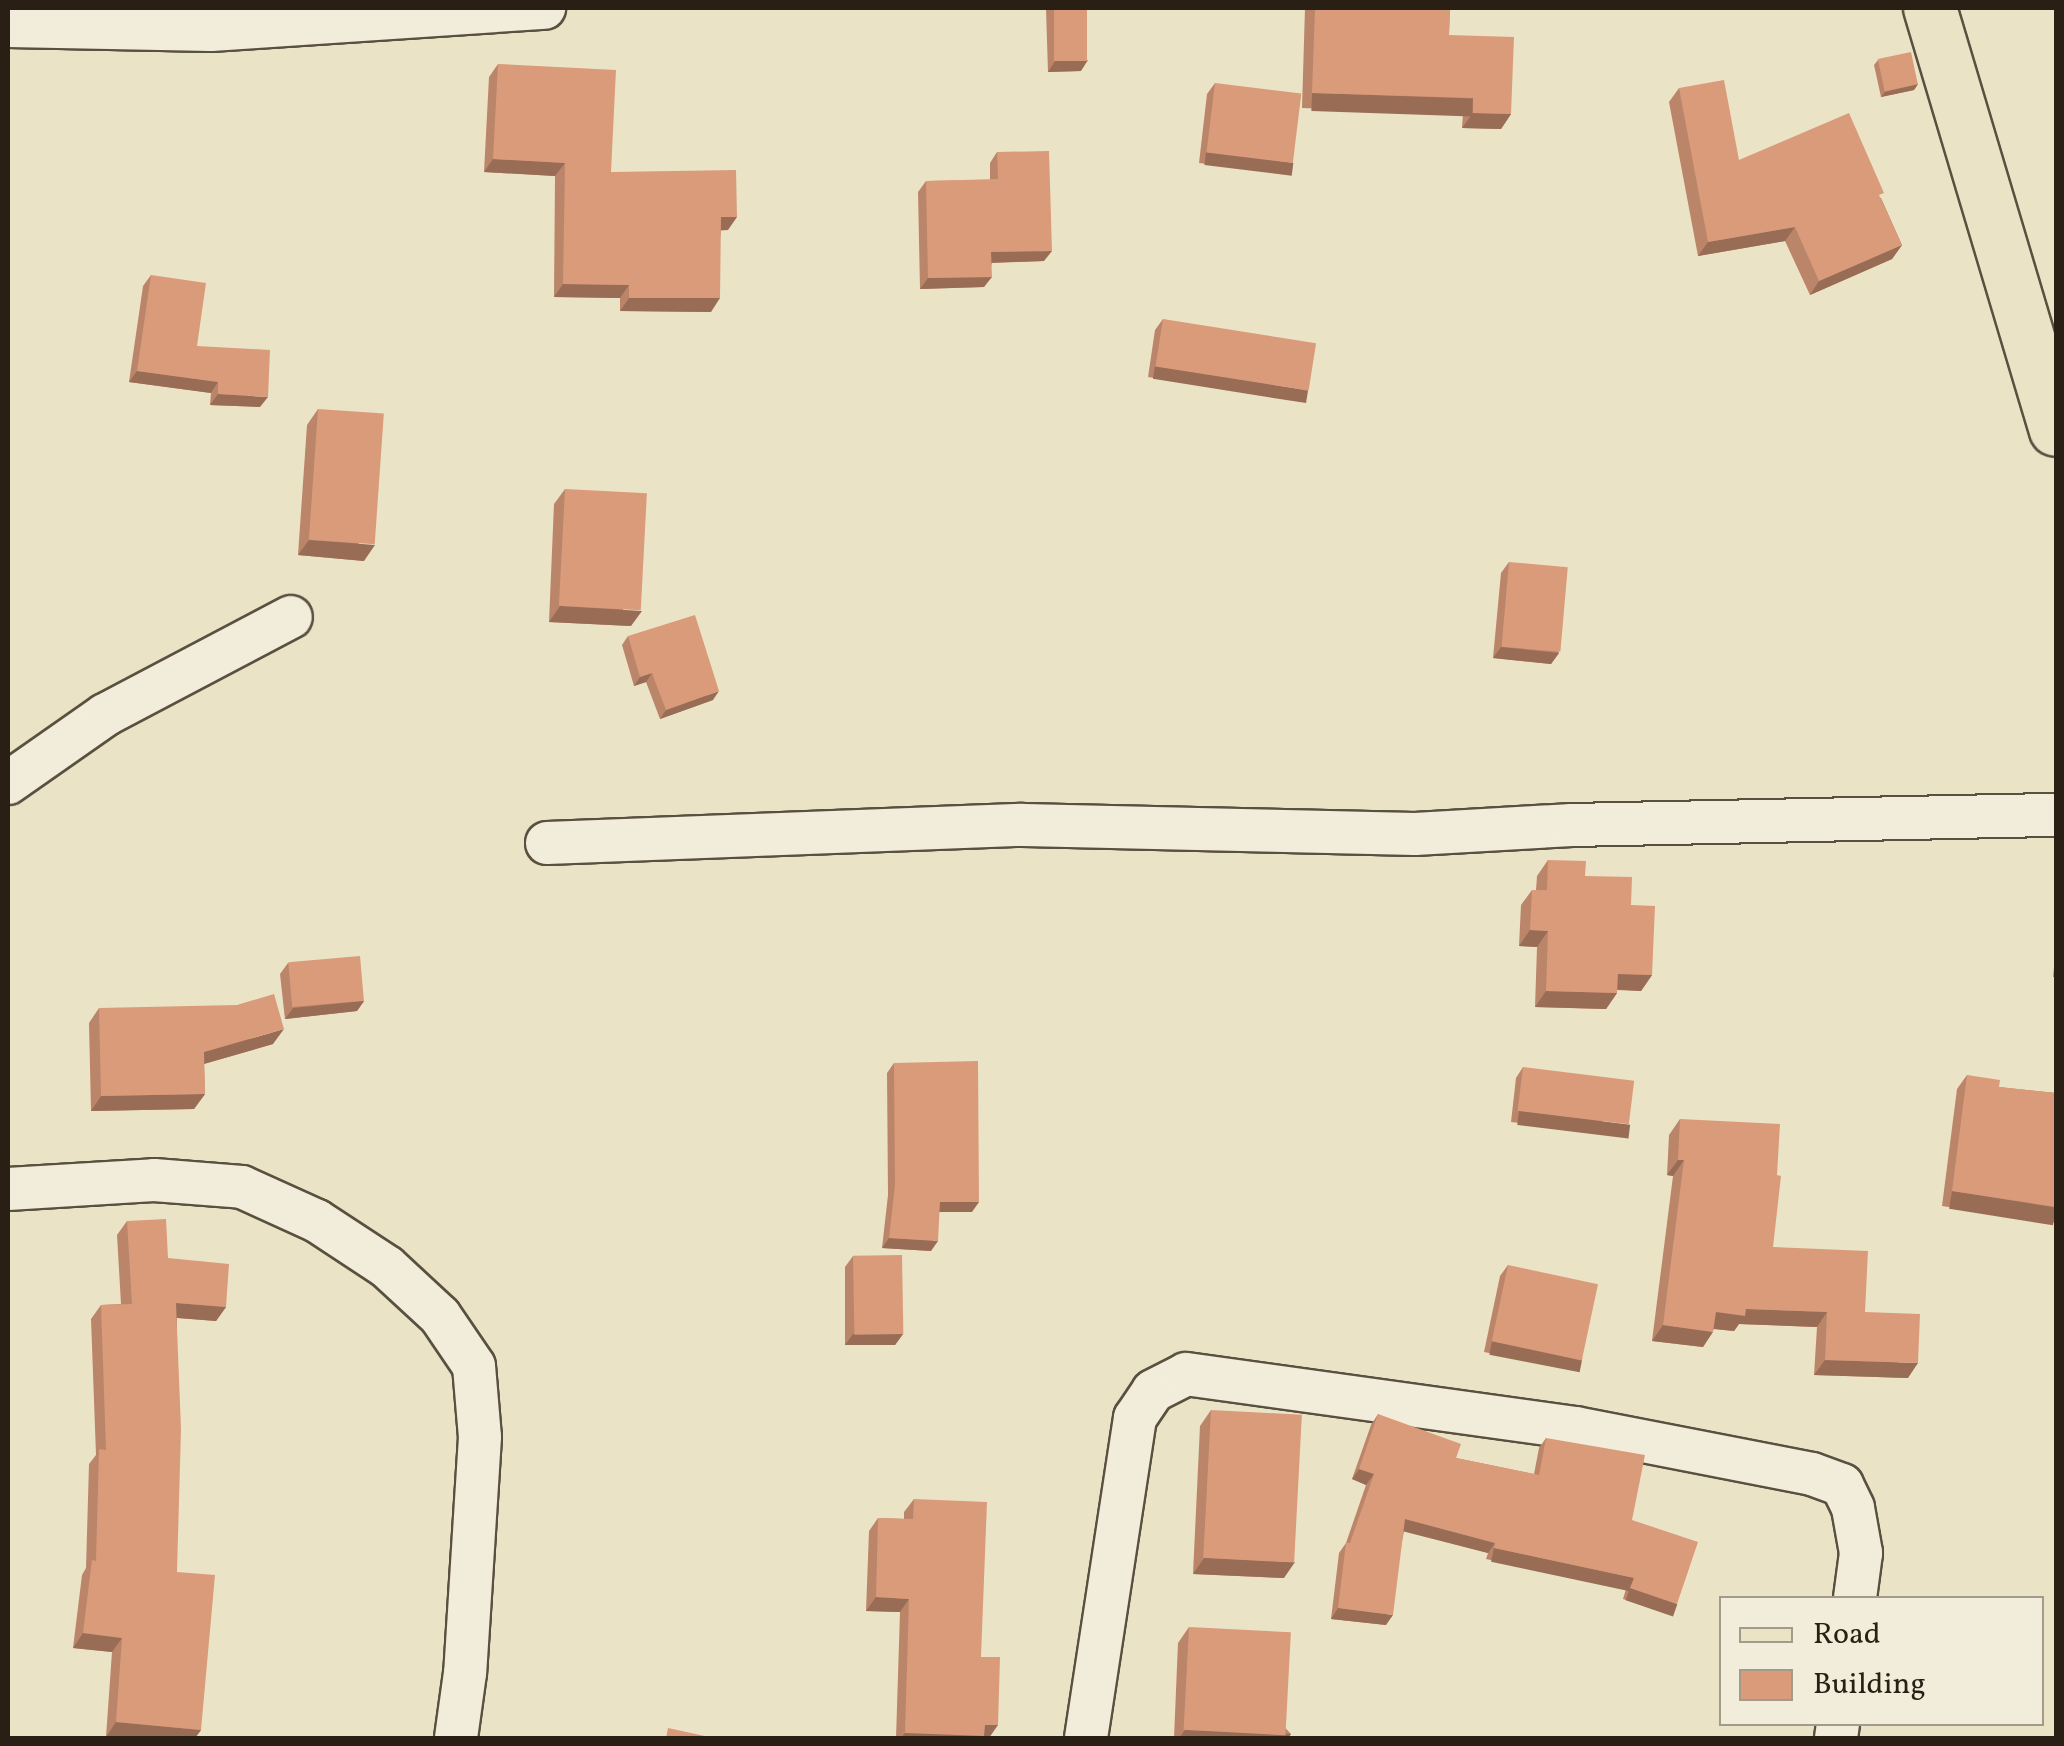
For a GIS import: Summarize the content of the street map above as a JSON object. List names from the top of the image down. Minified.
{"legend":["Road","Building"]}
